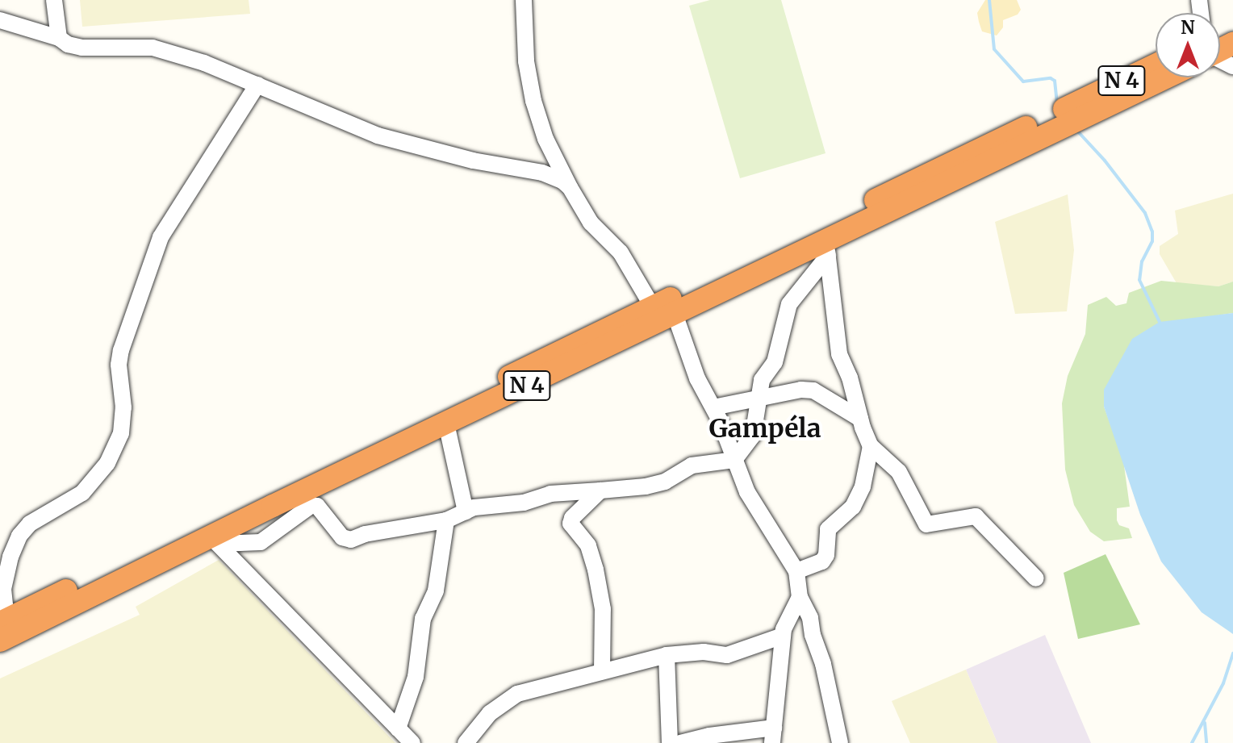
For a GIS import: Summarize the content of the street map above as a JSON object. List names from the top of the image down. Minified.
{"streets":{"highway":["N 4"]},"districts":["Gampéla"],"north":"top"}
